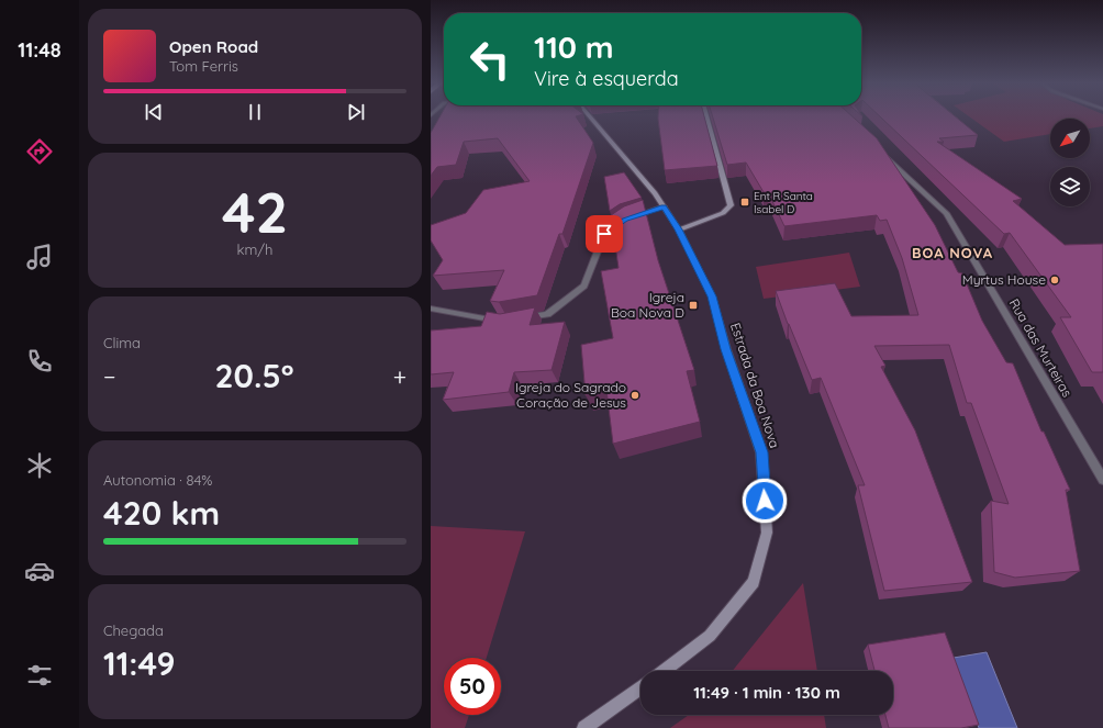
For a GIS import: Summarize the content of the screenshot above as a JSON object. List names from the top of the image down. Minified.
{"streets":{"main road":["Estrada da Boa Nova"],"street":["Rua das Murteiras"]},"districts":["BOA NOVA"],"places":{"transit":["Ent R Santa Isabel D","Igreja Boa Nova D"],"other":["Myrtus House","Igreja do Sagrado Coração de Jesus"]},"north":"bottom left","page":{"tabs":"11:48","turn":["110 m","Vire à esquerda"],"song":["Open Road","Tom Ferris"],"tile":[["42","km/h"],"Clima",["Autonomia · 84%","420 km"],["Chegada","11:49"]],"heat":["−","20.5°","+"],"limit":"50","trip":"11:49 · 1 min · 130 m"}}
